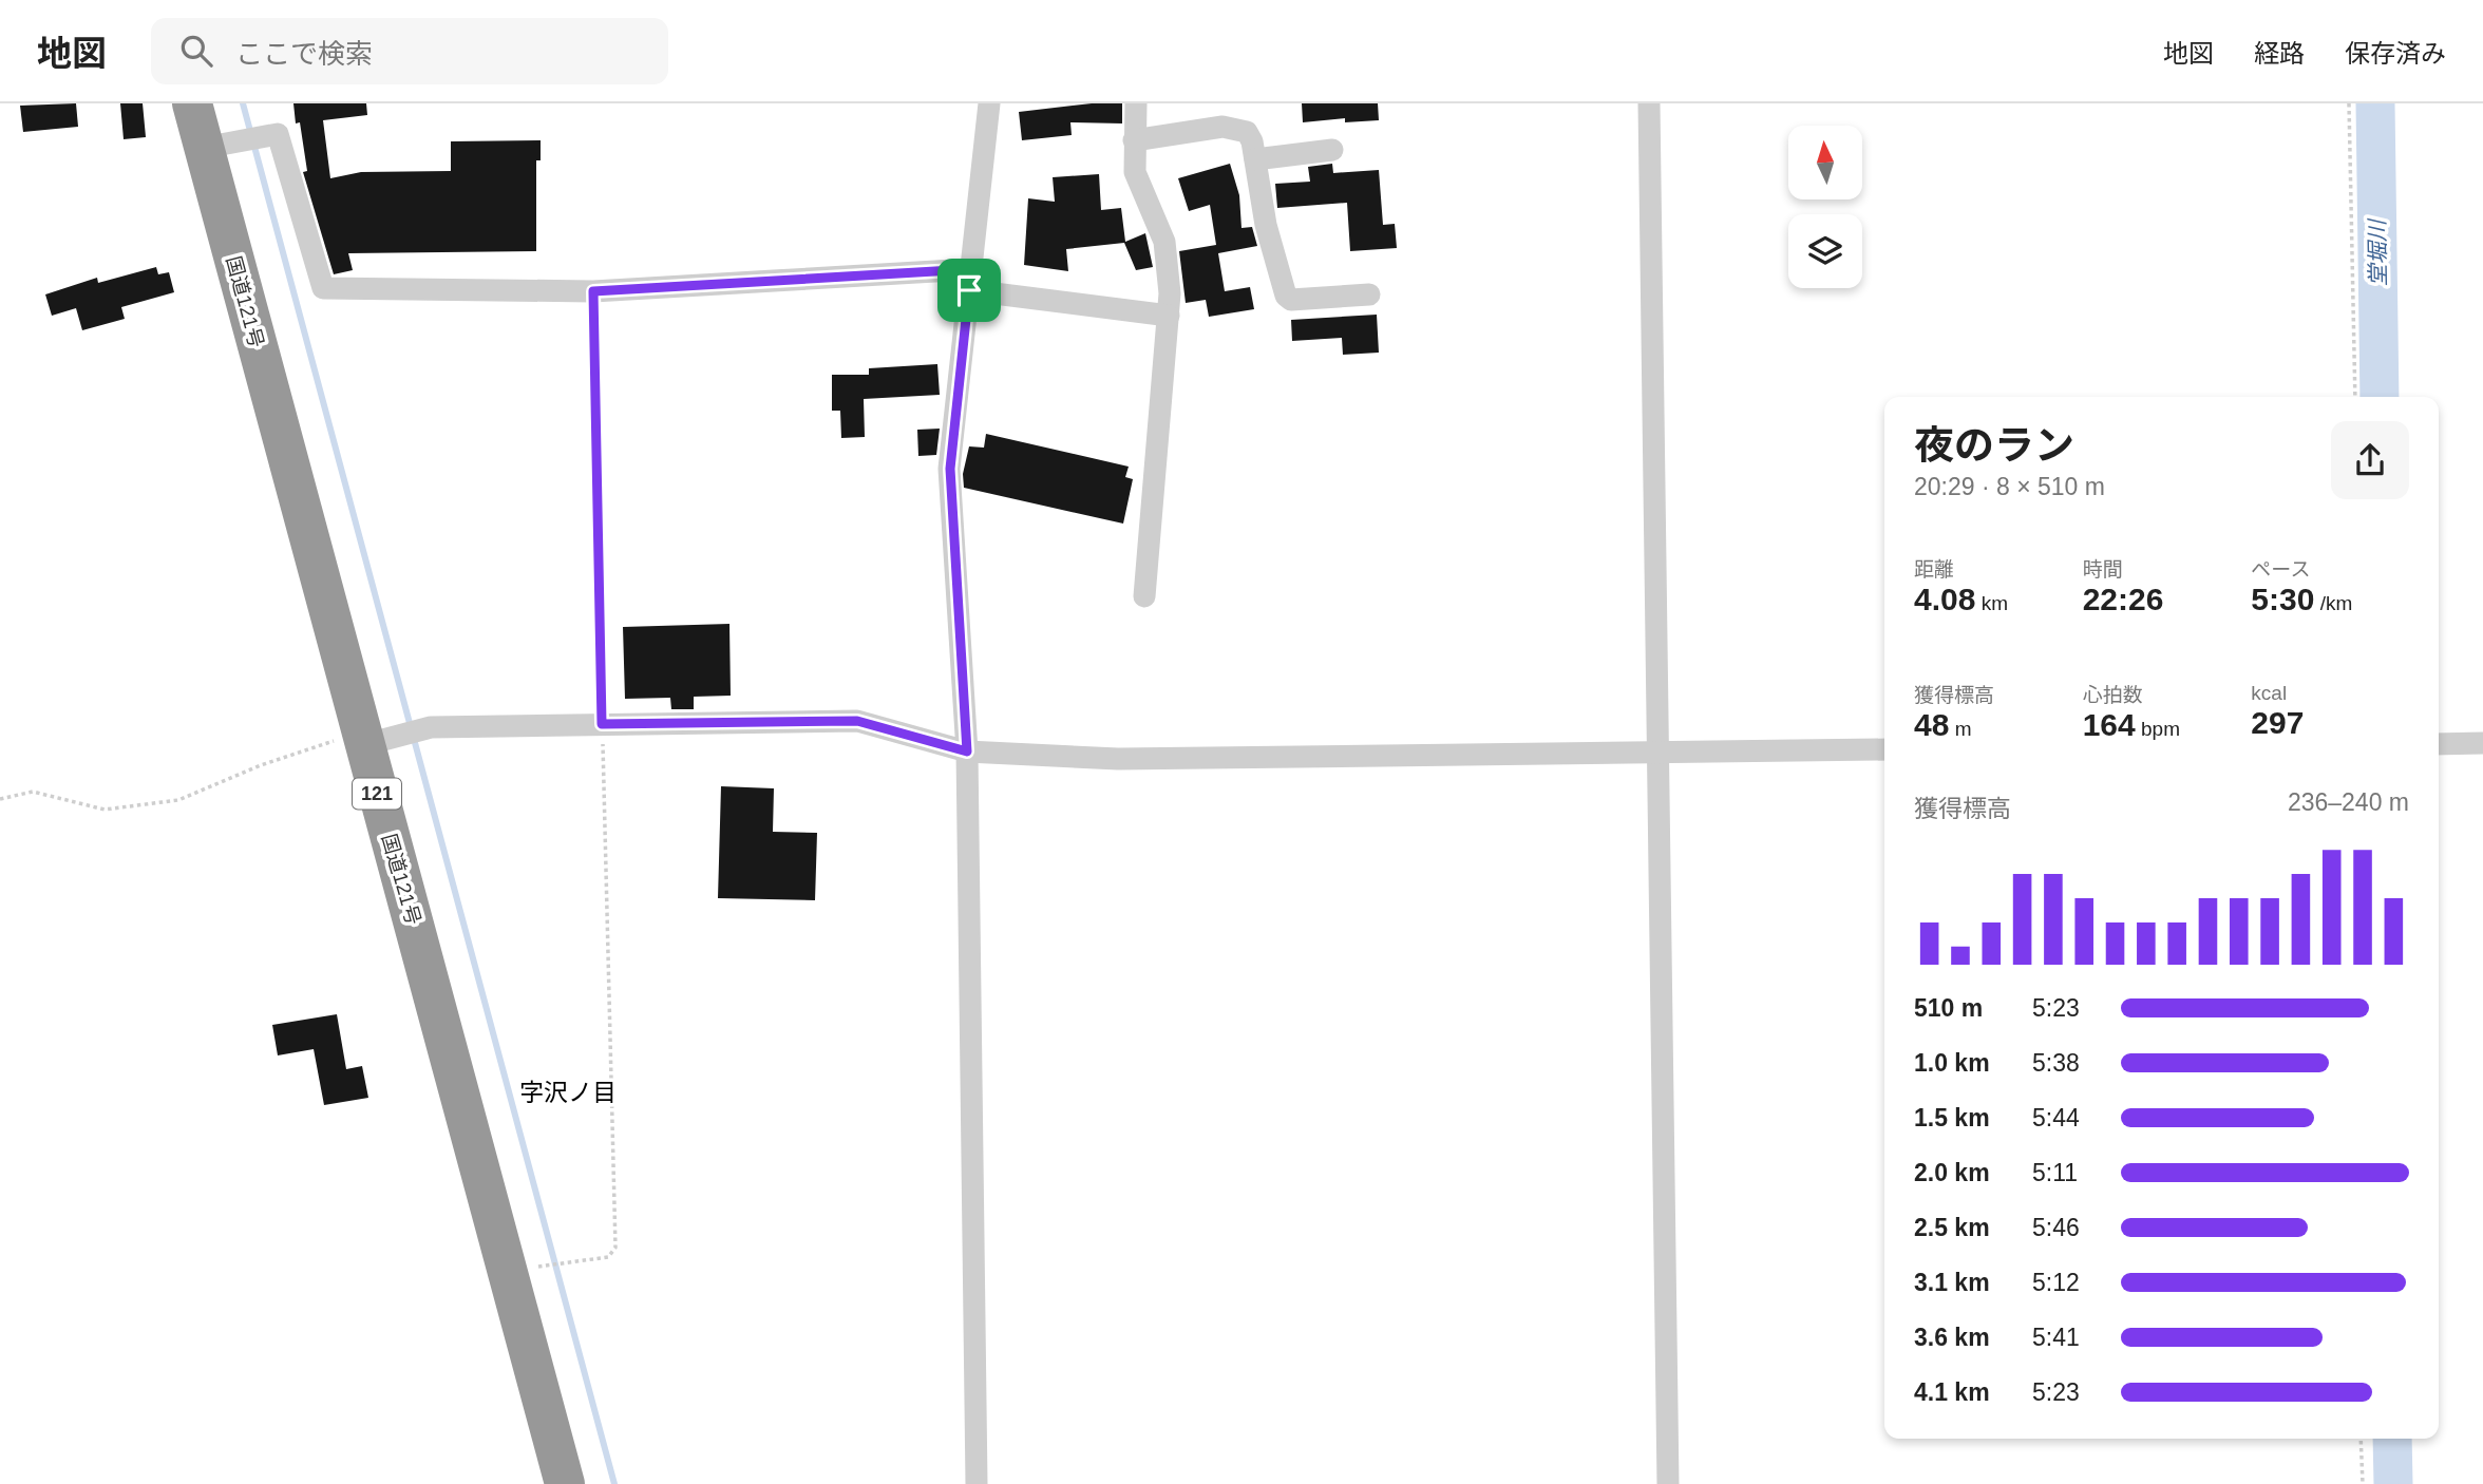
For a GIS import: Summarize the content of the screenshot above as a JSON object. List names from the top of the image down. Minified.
{"streets":{"highway":["国道121号","121"]},"districts":["字沢ノ目"],"water":["堂堀川"],"north":"top","page":{"header":"地図","search":"ここで検索","nav":["地図","経路","保存済み"],"heading":["夜のラン","20:29 · 8 × 510 m"],"stats":[["距離","4.08 km"],["時間","22:26"],["ペース","5:30 /km"],["獲得標高","48 m"],["心拍数","164 bpm"],["kcal","297"]],"chart":["獲得標高","236–240 m"],"list":[{"name":"510 m","note":"5:23"},{"name":"1.0 km","note":"5:38"},{"name":"1.5 km","note":"5:44"},{"name":"2.0 km","note":"5:11"},{"name":"2.5 km","note":"5:46"},{"name":"3.1 km","note":"5:12"},{"name":"3.6 km","note":"5:41"},{"name":"4.1 km","note":"5:23"}]}}
